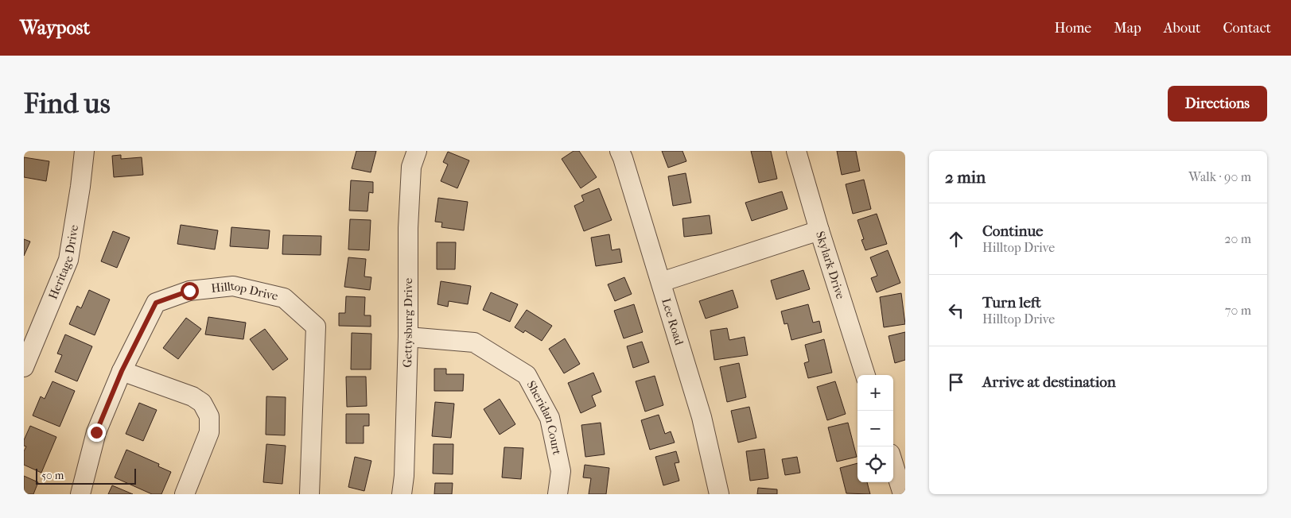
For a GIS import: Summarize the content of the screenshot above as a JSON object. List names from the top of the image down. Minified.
{"streets":{"street":["Heritage Drive","Skylark Drive","Hilltop Drive","Gettysburg Drive","Lee Road","Sheridan Court"]},"crossings":[["Gettysburg Drive","Sheridan Court"]],"scale_bar":"50 m","page":{"header":"Waypost","nav":["Home","Map","About","Contact"],"buttons":"Directions","title":"Find us","heading":["2 min","Walk · 90 m"],"list":[["Continue","Hilltop Drive","20 m"],["Turn left","Hilltop Drive","70 m"],"Arrive at destination"],"map_buttons":["+","−"],"scale":"50 m"}}
